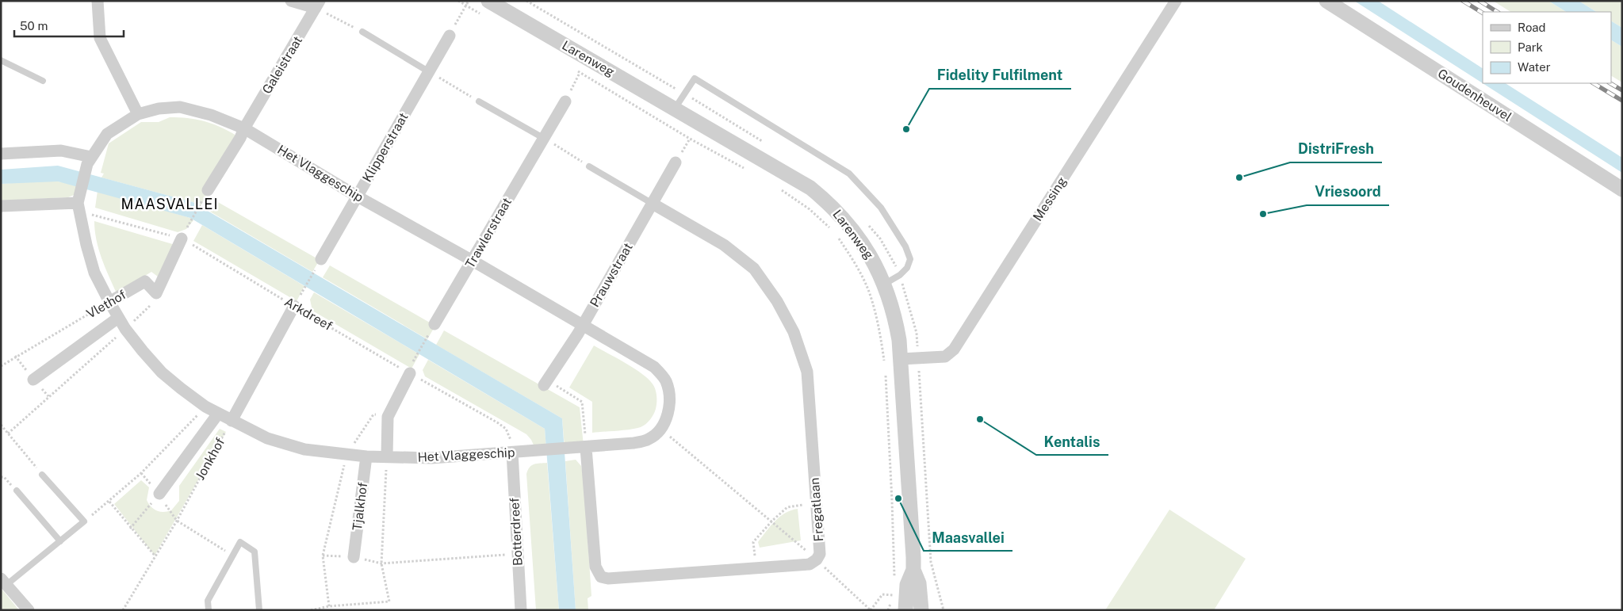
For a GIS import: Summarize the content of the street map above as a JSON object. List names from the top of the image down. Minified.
{"streets":{"street":["Larenweg","Galeistraat","Goudenheuvel","Klipperstraat","Het Vlaggeschip","Messing","Trawlerstraat","Prauwstraat","Vlethof","Jonkhof","Tjalkhof","Fregatlaan","Botterdreef"],"path":["Arkdreef"]},"crossings":[["Larenweg","Messing"],["Galeistraat","Het Vlaggeschip"],["Klipperstraat","Het Vlaggeschip"],["Het Vlaggeschip","Trawlerstraat"],["Het Vlaggeschip","Prauwstraat"],["Het Vlaggeschip","Vlethof"],["Het Vlaggeschip","Arkdreef"],["Het Vlaggeschip","Jonkhof"],["Het Vlaggeschip","Tjalkhof"],["Het Vlaggeschip","Fregatlaan"],["Het Vlaggeschip","Botterdreef"],["Prauwstraat","Fregatlaan"],["Arkdreef","Botterdreef"]],"districts":["MAASVALLEI"],"places":["Fidelity Fulfilment","DistriFresh","Vriesoord","Kentalis","Maasvallei"],"legend":["Road","Park","Water"],"scale_bar":"50 m"}
